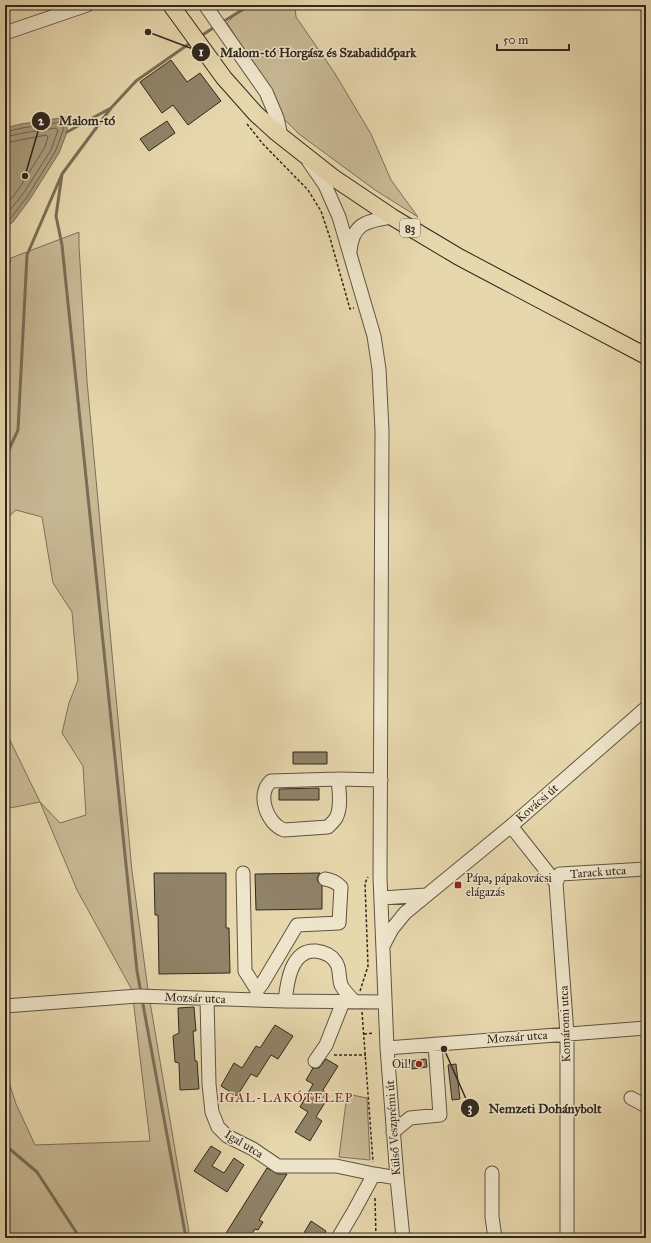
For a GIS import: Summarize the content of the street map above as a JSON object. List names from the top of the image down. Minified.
{"streets":{"main road":["83"],"street":["Kovácsi út","Tarack utca","Mozsár utca","Komáromi utca","Külső Veszprémi út","Igal utca"]},"crossings":[["83","Külső Veszprémi út"],["Kovácsi út","Külső Veszprémi út"],["Tarack utca","Komáromi utca"],["Mozsár utca","Komáromi utca"],["Mozsár utca","Külső Veszprémi út"],["Mozsár utca","Igal utca"],["Külső Veszprémi út","Igal utca"]],"districts":["IGAL-LAKÓTELEP"],"places":{"other":["Malom-tó Horgász és Szabadidőpark","Malom-tó","Nemzeti Dohánybolt","Oil!"],"transit":["Pápa, pápakovácsi elágazás"]},"scale_bar":"50 m"}
